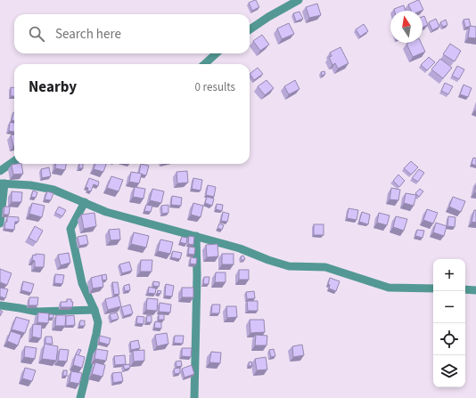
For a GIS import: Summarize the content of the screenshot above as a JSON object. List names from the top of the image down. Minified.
{"north":"top","page":{"search":"Search here","heading":["Nearby","0 results"],"map_buttons":["+","−"]}}
